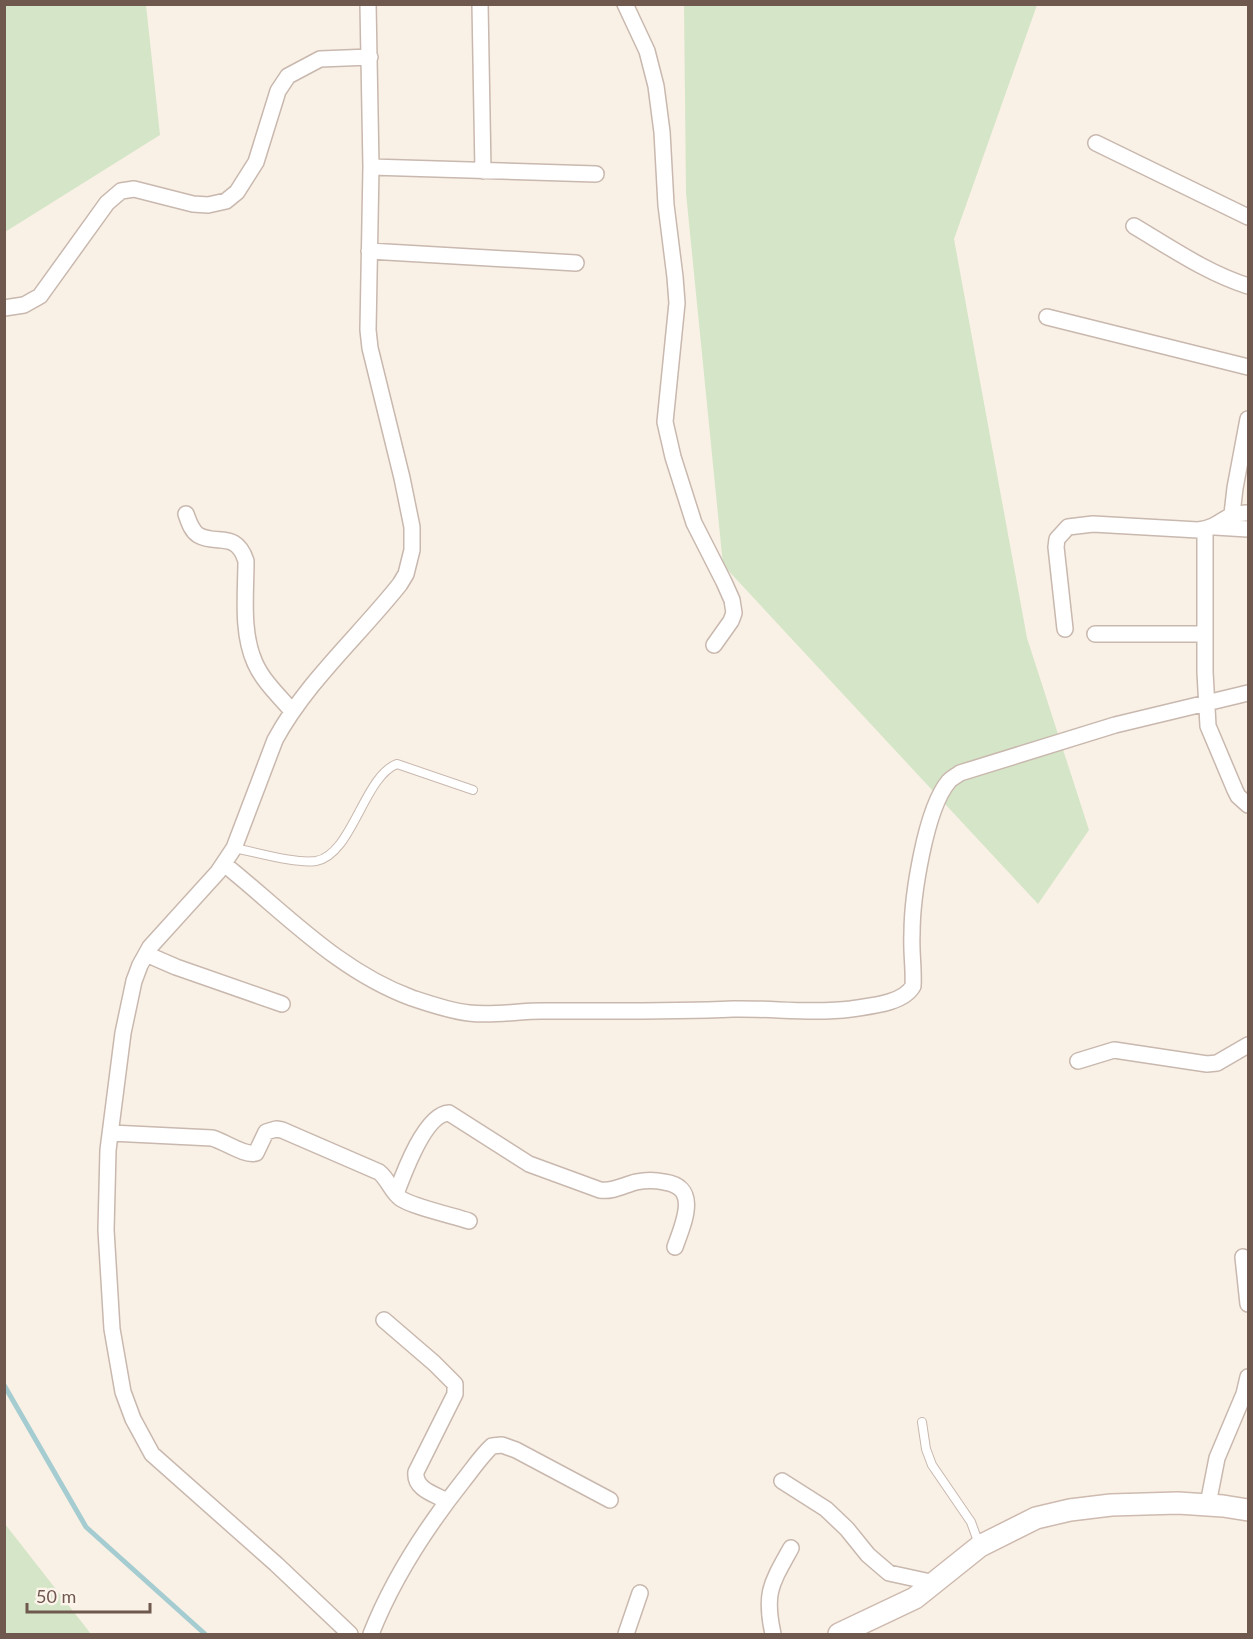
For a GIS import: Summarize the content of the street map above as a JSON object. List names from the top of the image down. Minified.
{"scale_bar":"50 m"}
